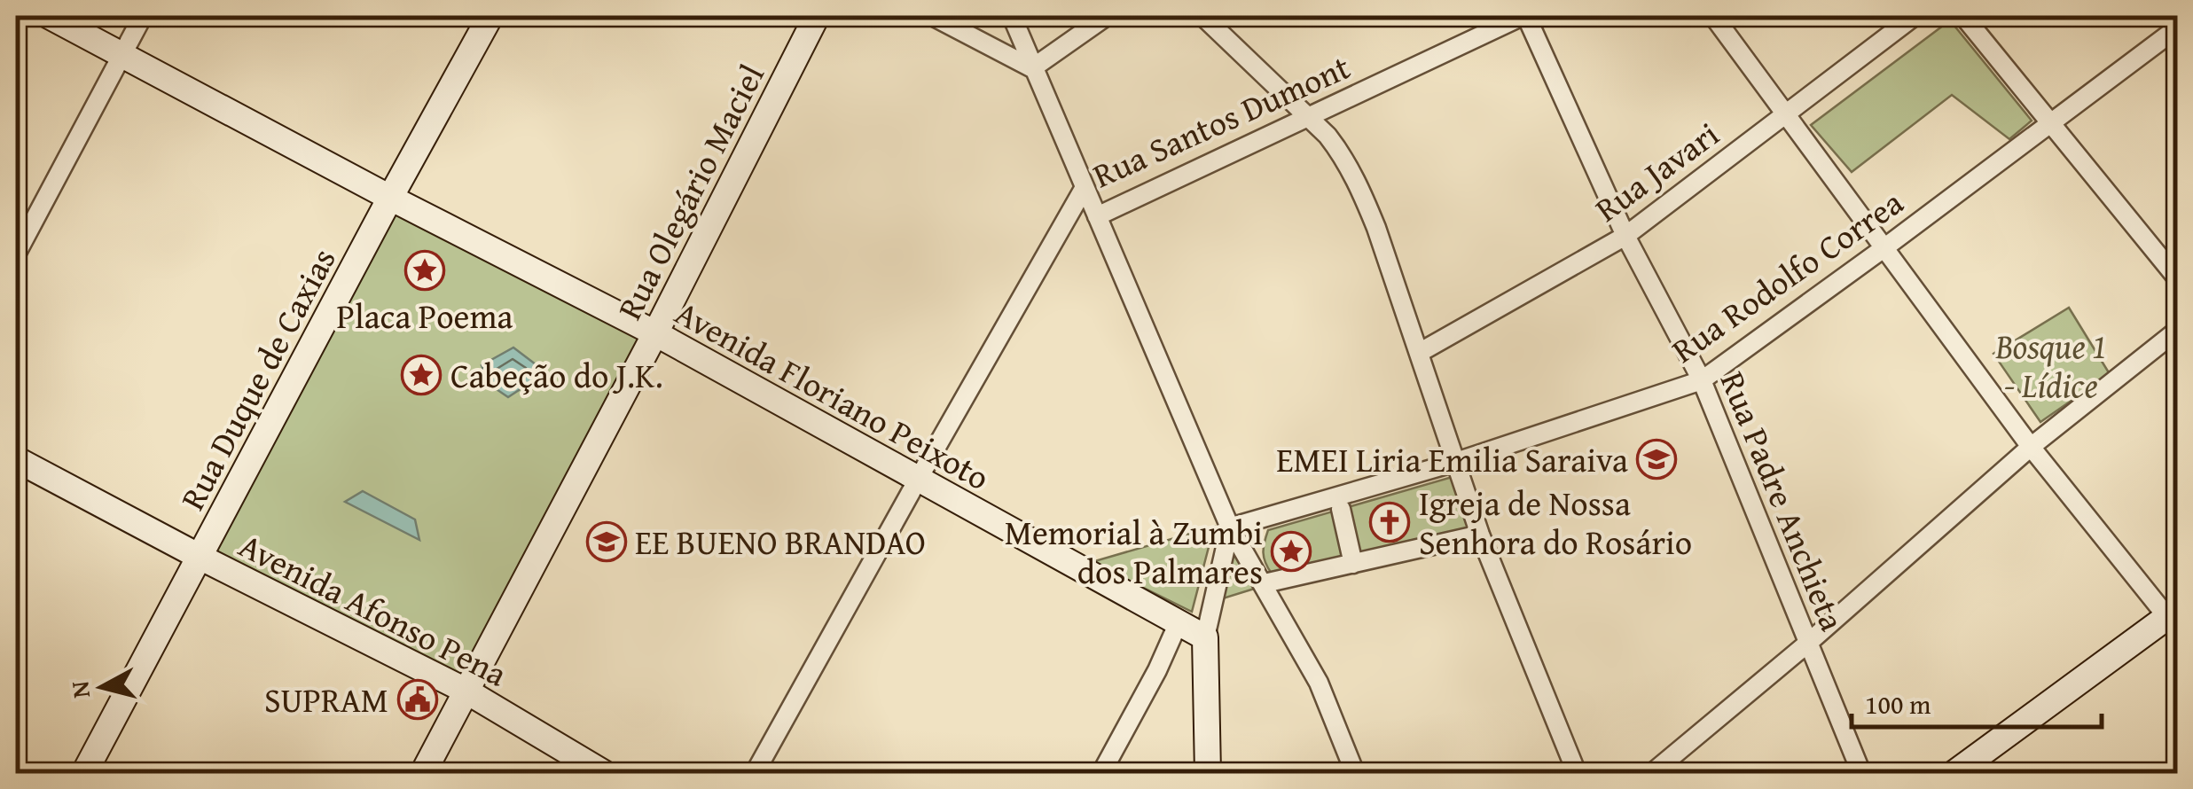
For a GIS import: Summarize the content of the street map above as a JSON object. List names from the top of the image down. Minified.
{"streets":{"street":["Rua Santos Dumont","Rua Javari","Rua Olegário Maciel","Rua Rodolfo Correa","Rua Duque de Caxias","Avenida Floriano Peixoto","Rua Padre Anchieta","Avenida Afonso Pena"]},"crossings":[["Rua Santos Dumont","Avenida Floriano Peixoto"],["Rua Santos Dumont","Rua Padre Anchieta"],["Rua Javari","Rua Padre Anchieta"],["Rua Olegário Maciel","Avenida Floriano Peixoto"],["Rua Olegário Maciel","Avenida Afonso Pena"],["Rua Rodolfo Correa","Rua Padre Anchieta"],["Rua Duque de Caxias","Avenida Floriano Peixoto"],["Rua Duque de Caxias","Avenida Afonso Pena"]],"parks":["Bosque 1 - Lídice"],"places":{"place":["Placa Poema","Cabeção do J.K.","Memorial à Zumbi dos Palmares"],"school or university":["EMEI Liria Emilia Saraiva","EE BUENO BRANDAO"],"church":["Igreja de Nossa Senhora do Rosário"],"public building":["SUPRAM"]},"scale_bar":"100 m","north":"left"}
